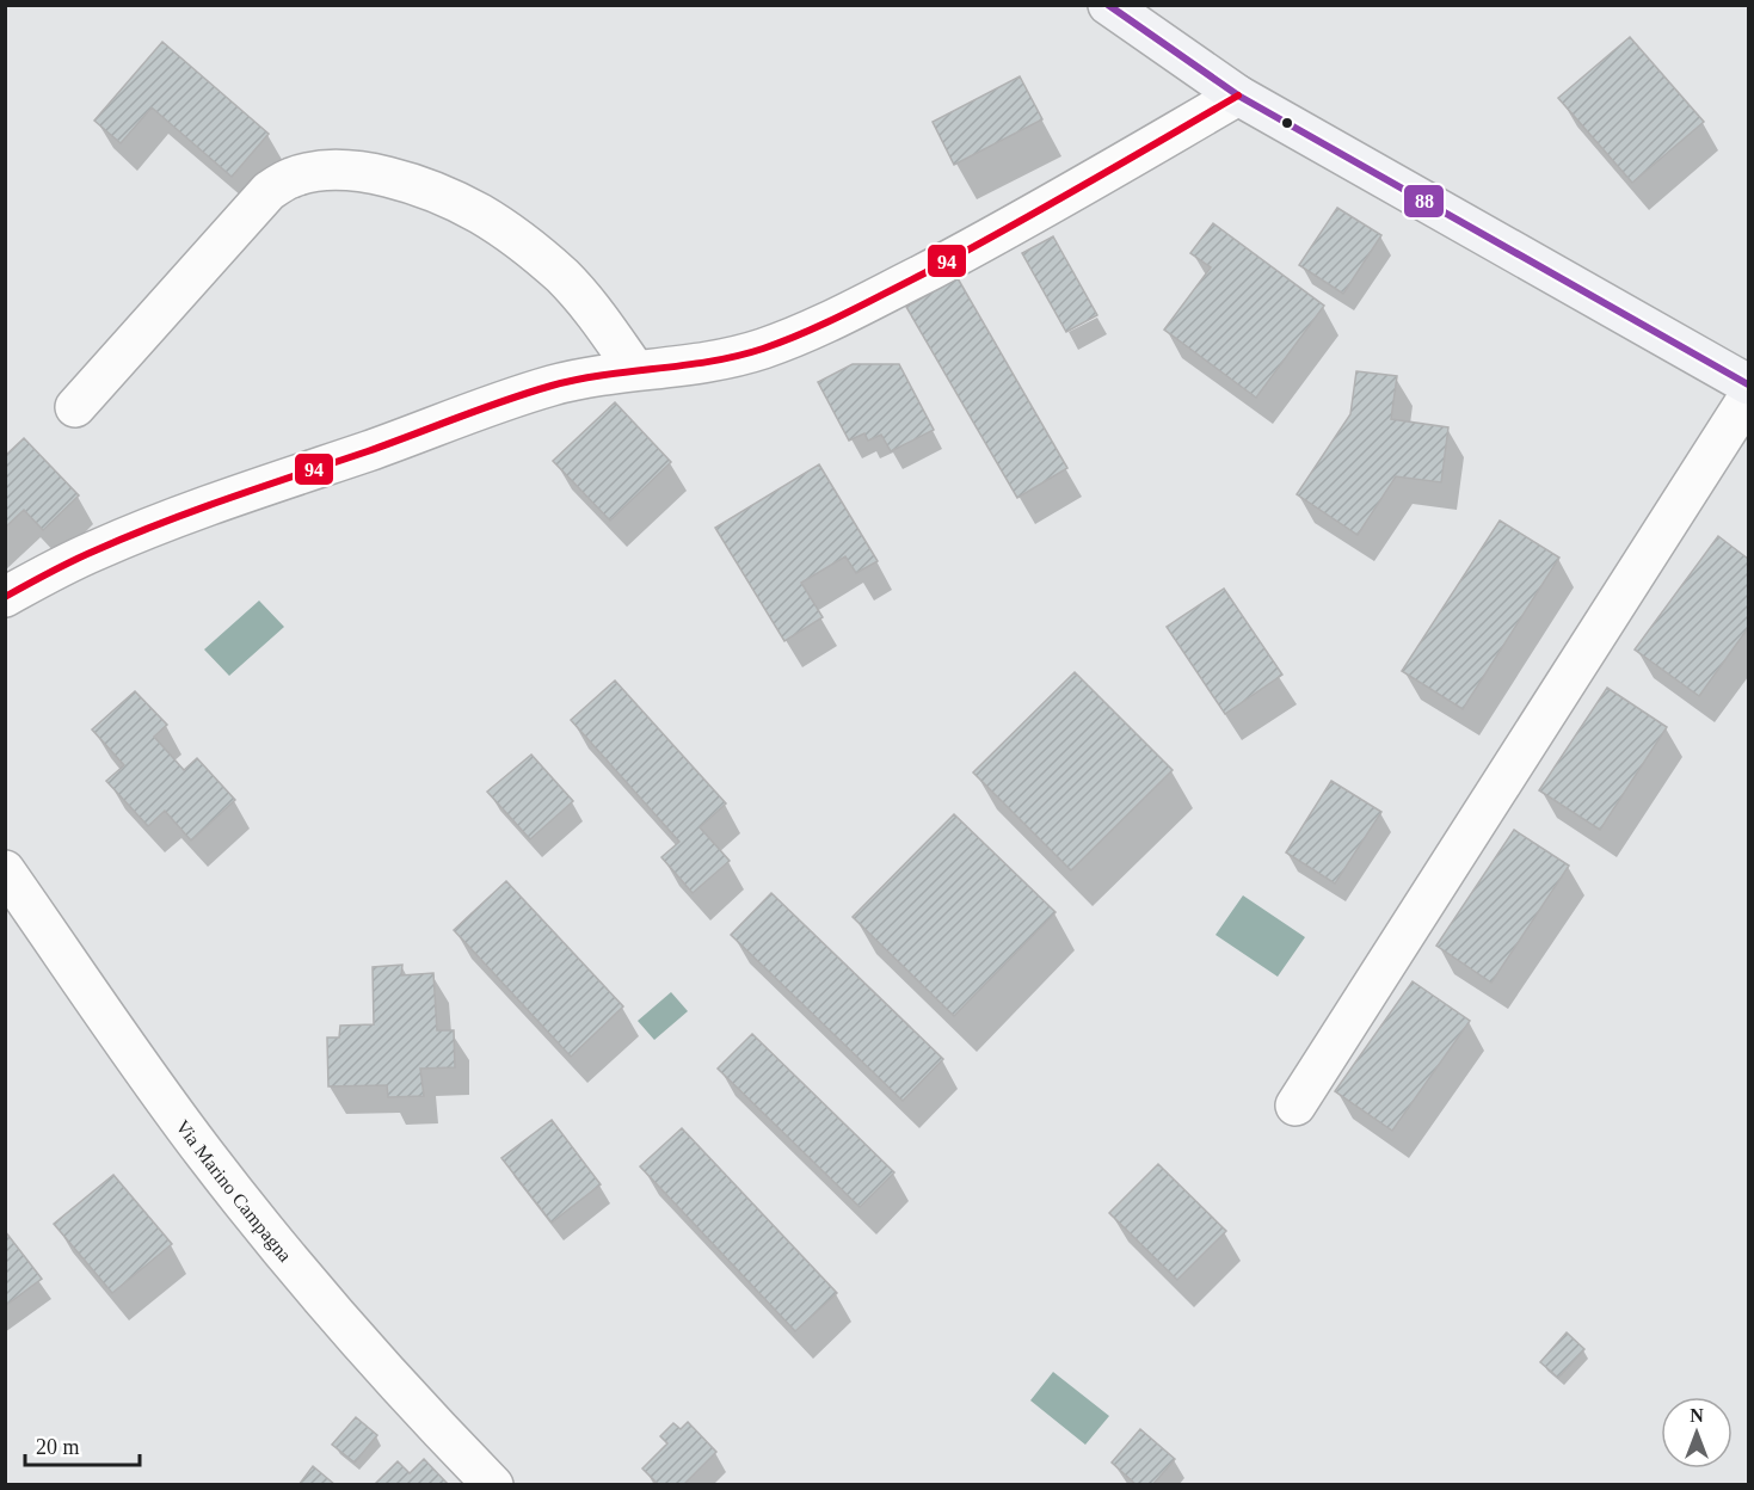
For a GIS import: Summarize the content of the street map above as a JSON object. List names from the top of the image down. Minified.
{"streets":{"street":["Via Marino Campagna"]},"lines":["transit line 88","transit line 94"],"scale_bar":"20 m","north":"top"}
